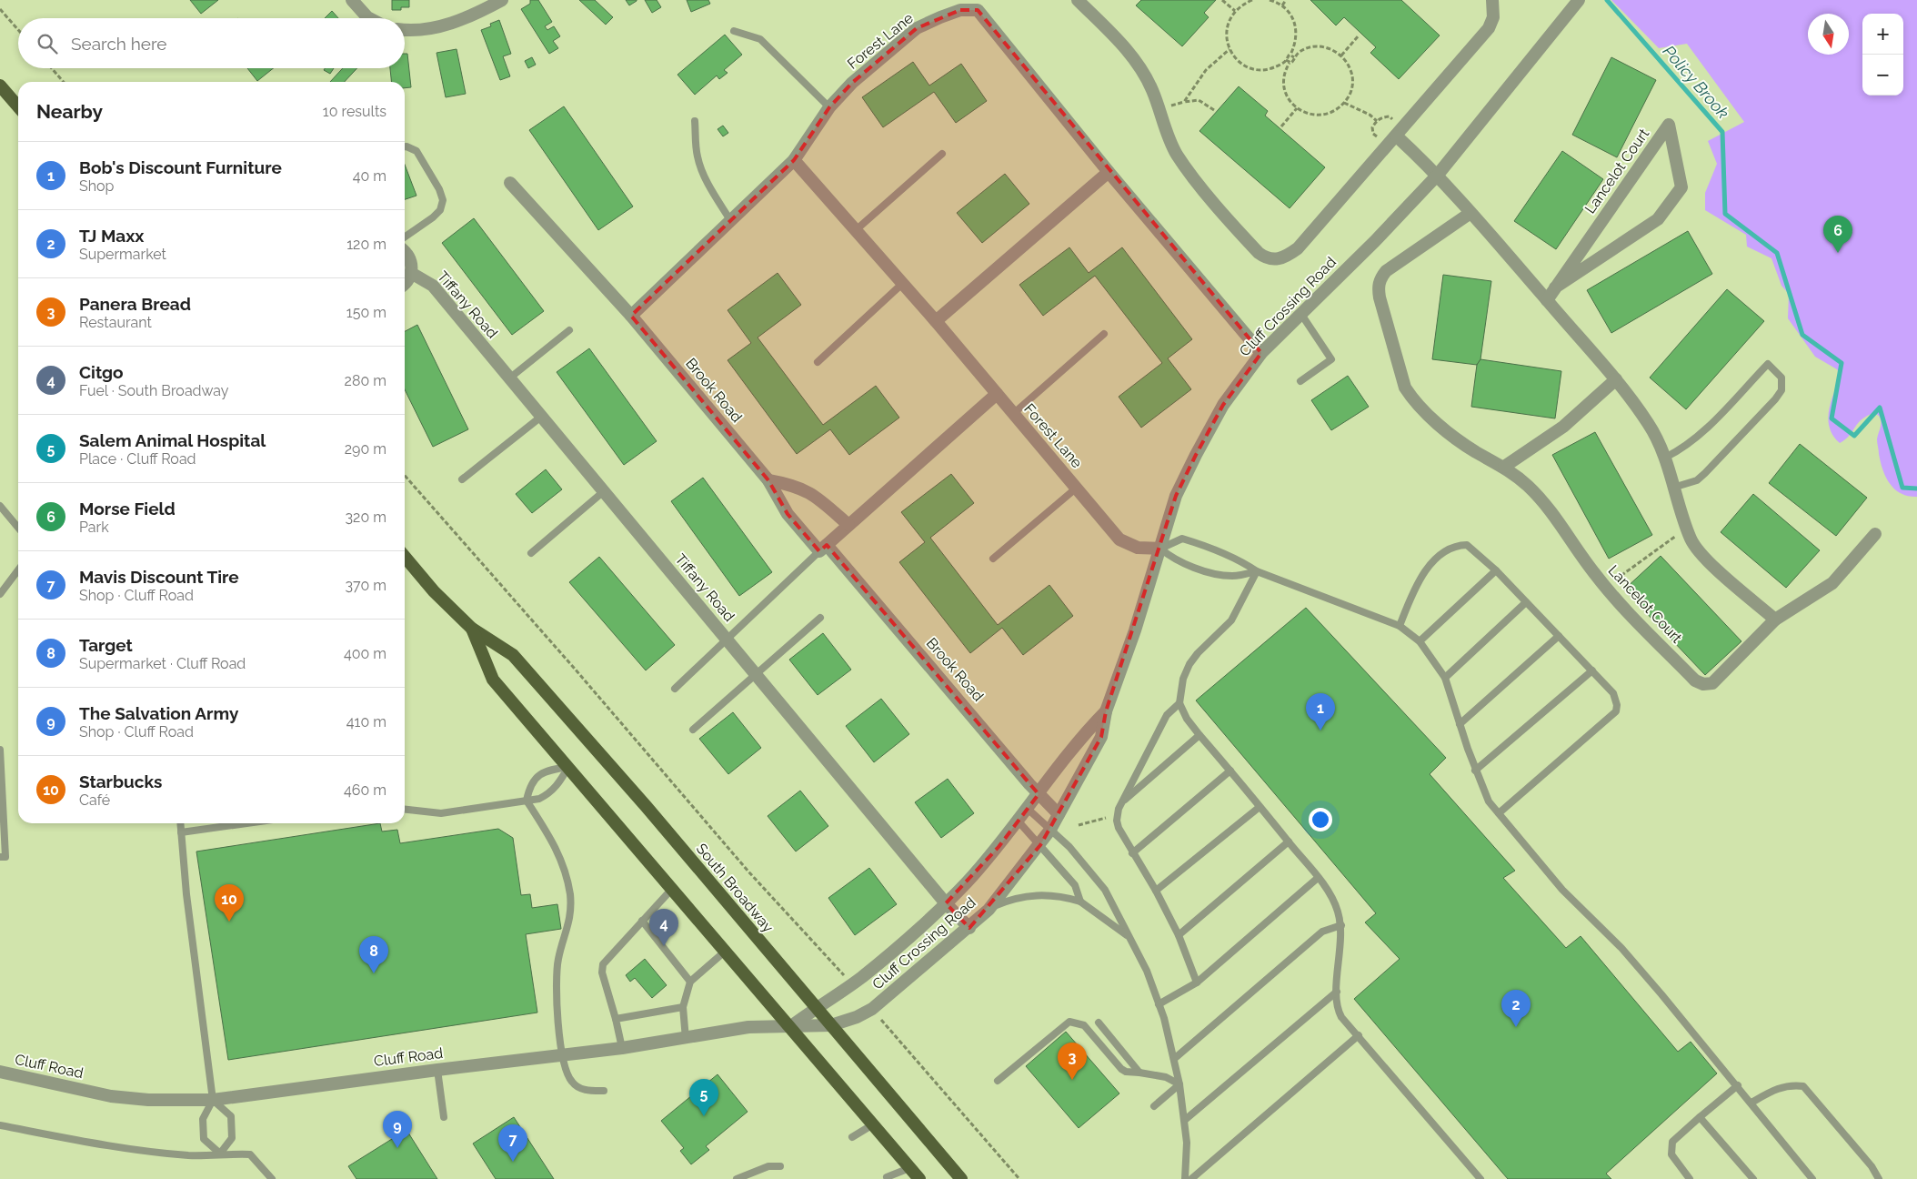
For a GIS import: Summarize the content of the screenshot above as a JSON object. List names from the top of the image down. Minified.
{"streets":{"main road":["South Broadway"],"street":["Forest Lane","Lancelot Court","Tiffany Road","Cluff Crossing Road","Brook Road","Cluff Road"]},"crossings":[["Forest Lane","Cluff Crossing Road"],["Forest Lane","Brook Road"],["Tiffany Road","Cluff Crossing Road"],["Cluff Crossing Road","Brook Road"],["Cluff Crossing Road","South Broadway"],["Cluff Crossing Road","Cluff Road"],["South Broadway","Cluff Road"]],"water":["Policy Brook"],"north":"bottom","page":{"map_buttons":["+","−"],"search":"Search here","heading":["Nearby","10 results"],"list":[{"mark":"1","name":"Bob's Discount Furniture","note":"Shop","value":"40 m"},{"mark":"2","name":"TJ Maxx","note":"Supermarket","value":"120 m"},{"mark":"3","name":"Panera Bread","note":"Restaurant","value":"150 m"},{"mark":"4","name":"Citgo","note":"Fuel · South Broadway","value":"280 m"},{"mark":"5","name":"Salem Animal Hospital","note":"Place · Cluff Road","value":"290 m"},{"mark":"6","name":"Morse Field","note":"Park","value":"320 m"},{"mark":"7","name":"Mavis Discount Tire","note":"Shop · Cluff Road","value":"370 m"},{"mark":"8","name":"Target","note":"Supermarket · Cluff Road","value":"400 m"},{"mark":"9","name":"The Salvation Army","note":"Shop · Cluff Road","value":"410 m"},{"mark":"10","name":"Starbucks","note":"Café","value":"460 m"}],"pins":["6","1","10","4","8","2","3","5","9","7"]}}
